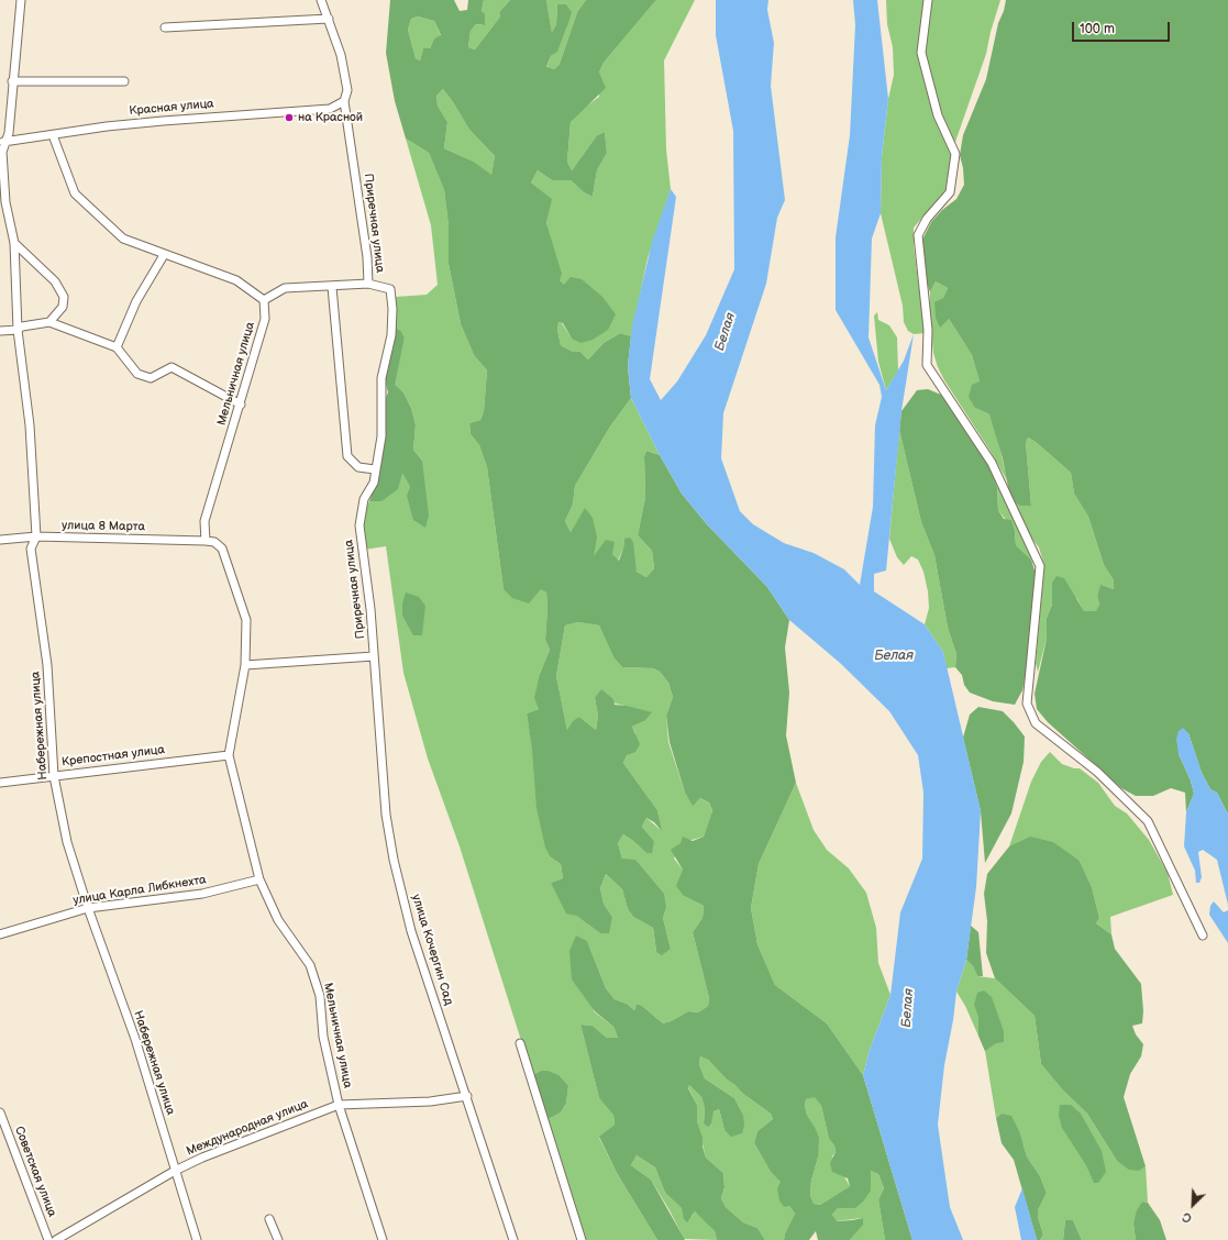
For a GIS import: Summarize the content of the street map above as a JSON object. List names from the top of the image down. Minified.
{"streets":{"street":["Красная улица","Приречная улица","Мельничная улица","улица 8 Марта","Набережная улица","Крепостная улица","улица Карла Либкнехта","улица Кочергин Сад","Международная улица","Советская улица"]},"crossings":[["Красная улица","Приречная улица"],["Красная улица","Набережная улица"],["Приречная улица","улица Кочергин Сад"],["Мельничная улица","улица 8 Марта"],["Мельничная улица","Крепостная улица"],["Мельничная улица","улица Карла Либкнехта"],["Мельничная улица","Международная улица"],["улица 8 Марта","Набережная улица"],["Набережная улица","Крепостная улица"],["Набережная улица","улица Карла Либкнехта"],["Набережная улица","Международная улица"],["улица Кочергин Сад","Международная улица"]],"water":["Белая"],"places":["на Красной"],"scale_bar":"100 m","north":"bottom left"}
